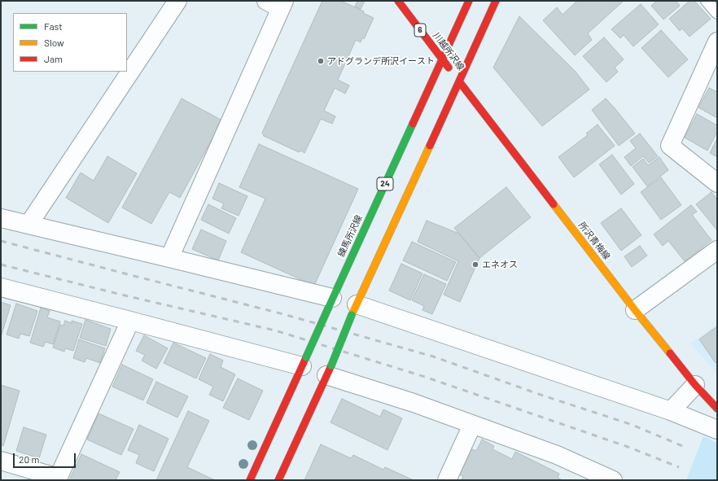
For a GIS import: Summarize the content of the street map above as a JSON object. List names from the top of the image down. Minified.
{"streets":{"main road":["6","川越所沢線","24","練馬所沢線","所沢青梅線"]},"crossings":[["川越所沢線","練馬所沢線"],["川越所沢線","所沢青梅線"]],"places":["アドグランデ所沢イースト","エネオス"],"legend":["Fast","Slow","Jam"],"scale_bar":"20 m"}
